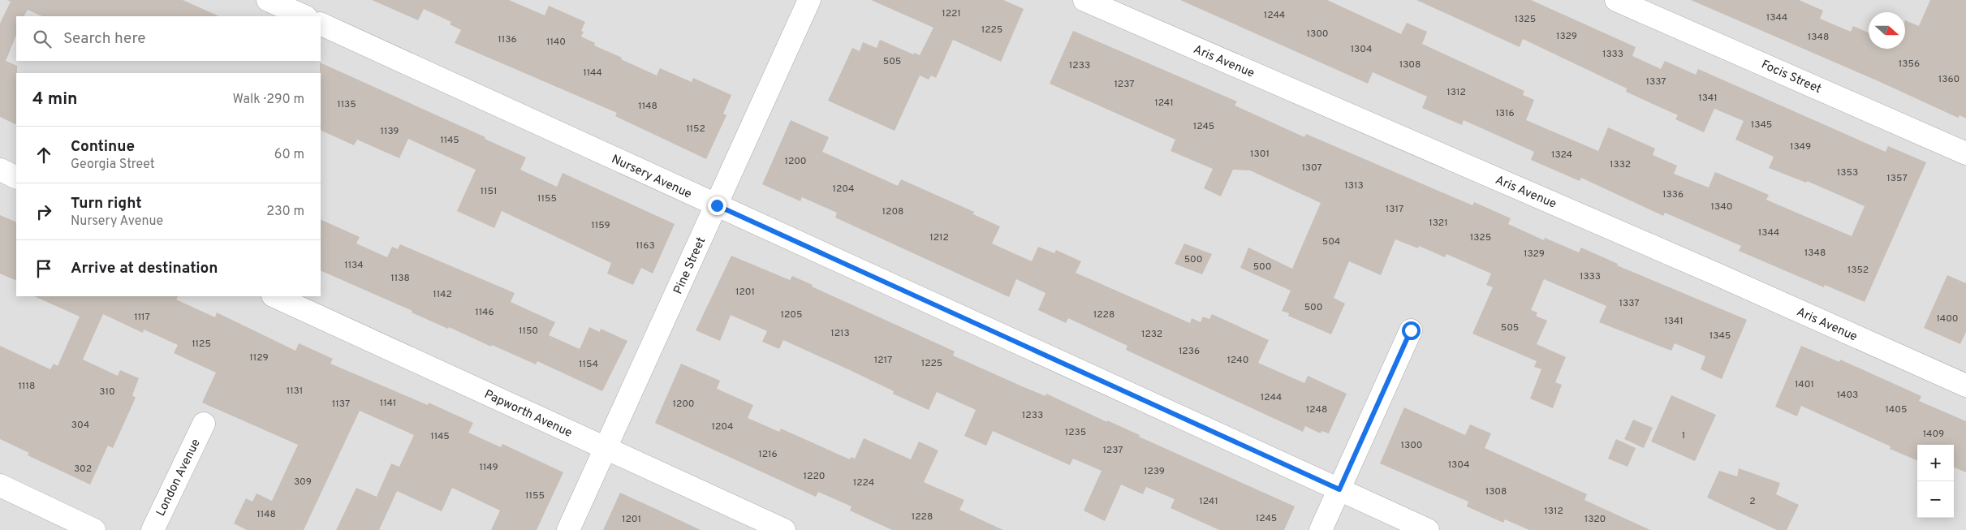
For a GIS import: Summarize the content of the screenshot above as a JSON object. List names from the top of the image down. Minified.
{"streets":{"street":["Aris Avenue","Focis Street","Nursery Avenue","Pine Street","Papworth Avenue","London Avenue"]},"crossings":[["Nursery Avenue","Pine Street"],["Pine Street","Papworth Avenue"]],"house_numbers":["1221","1244","1344","1325","1225","1300","1329","1348","1136","1140","1304","1333","505","1356","1308","1233","1144","1360","1337","1237","1312","1341","1241","1135","1148","1316","1345","1245","1152","1139","1145","1349","1301","1324","1200","1332","1307","1353","1357","1313","1204","1151","1336","1155","1340","1317","1208","1321","1159","1344","1212","1325","504","1163","1348","1329","500","1134","500","1352","1333","1138","1201","1142","1337","500","1146","1205","1228","1117","1400","1341","505","1150","1213","1232","1345","1125","1236","1129","1217","1240","1225","1154","1401","1118","1131","310","1403","1244","1141","1137","1200","1248","1405","1233","304","1204","1235","1409","1","1145","1300","1237","1216","1304","1149","302","1239","1220","309","1224","1308","1155","1241","2","1312","1148","1228","1245","1201","1320"],"north":"right","page":{"search":"Search here","heading":["4 min","Walk · 290 m"],"list":[["Continue","Georgia Street","60 m"],["Turn right","Nursery Avenue","230 m"],"Arrive at destination"],"map_buttons":["+","−"]}}
